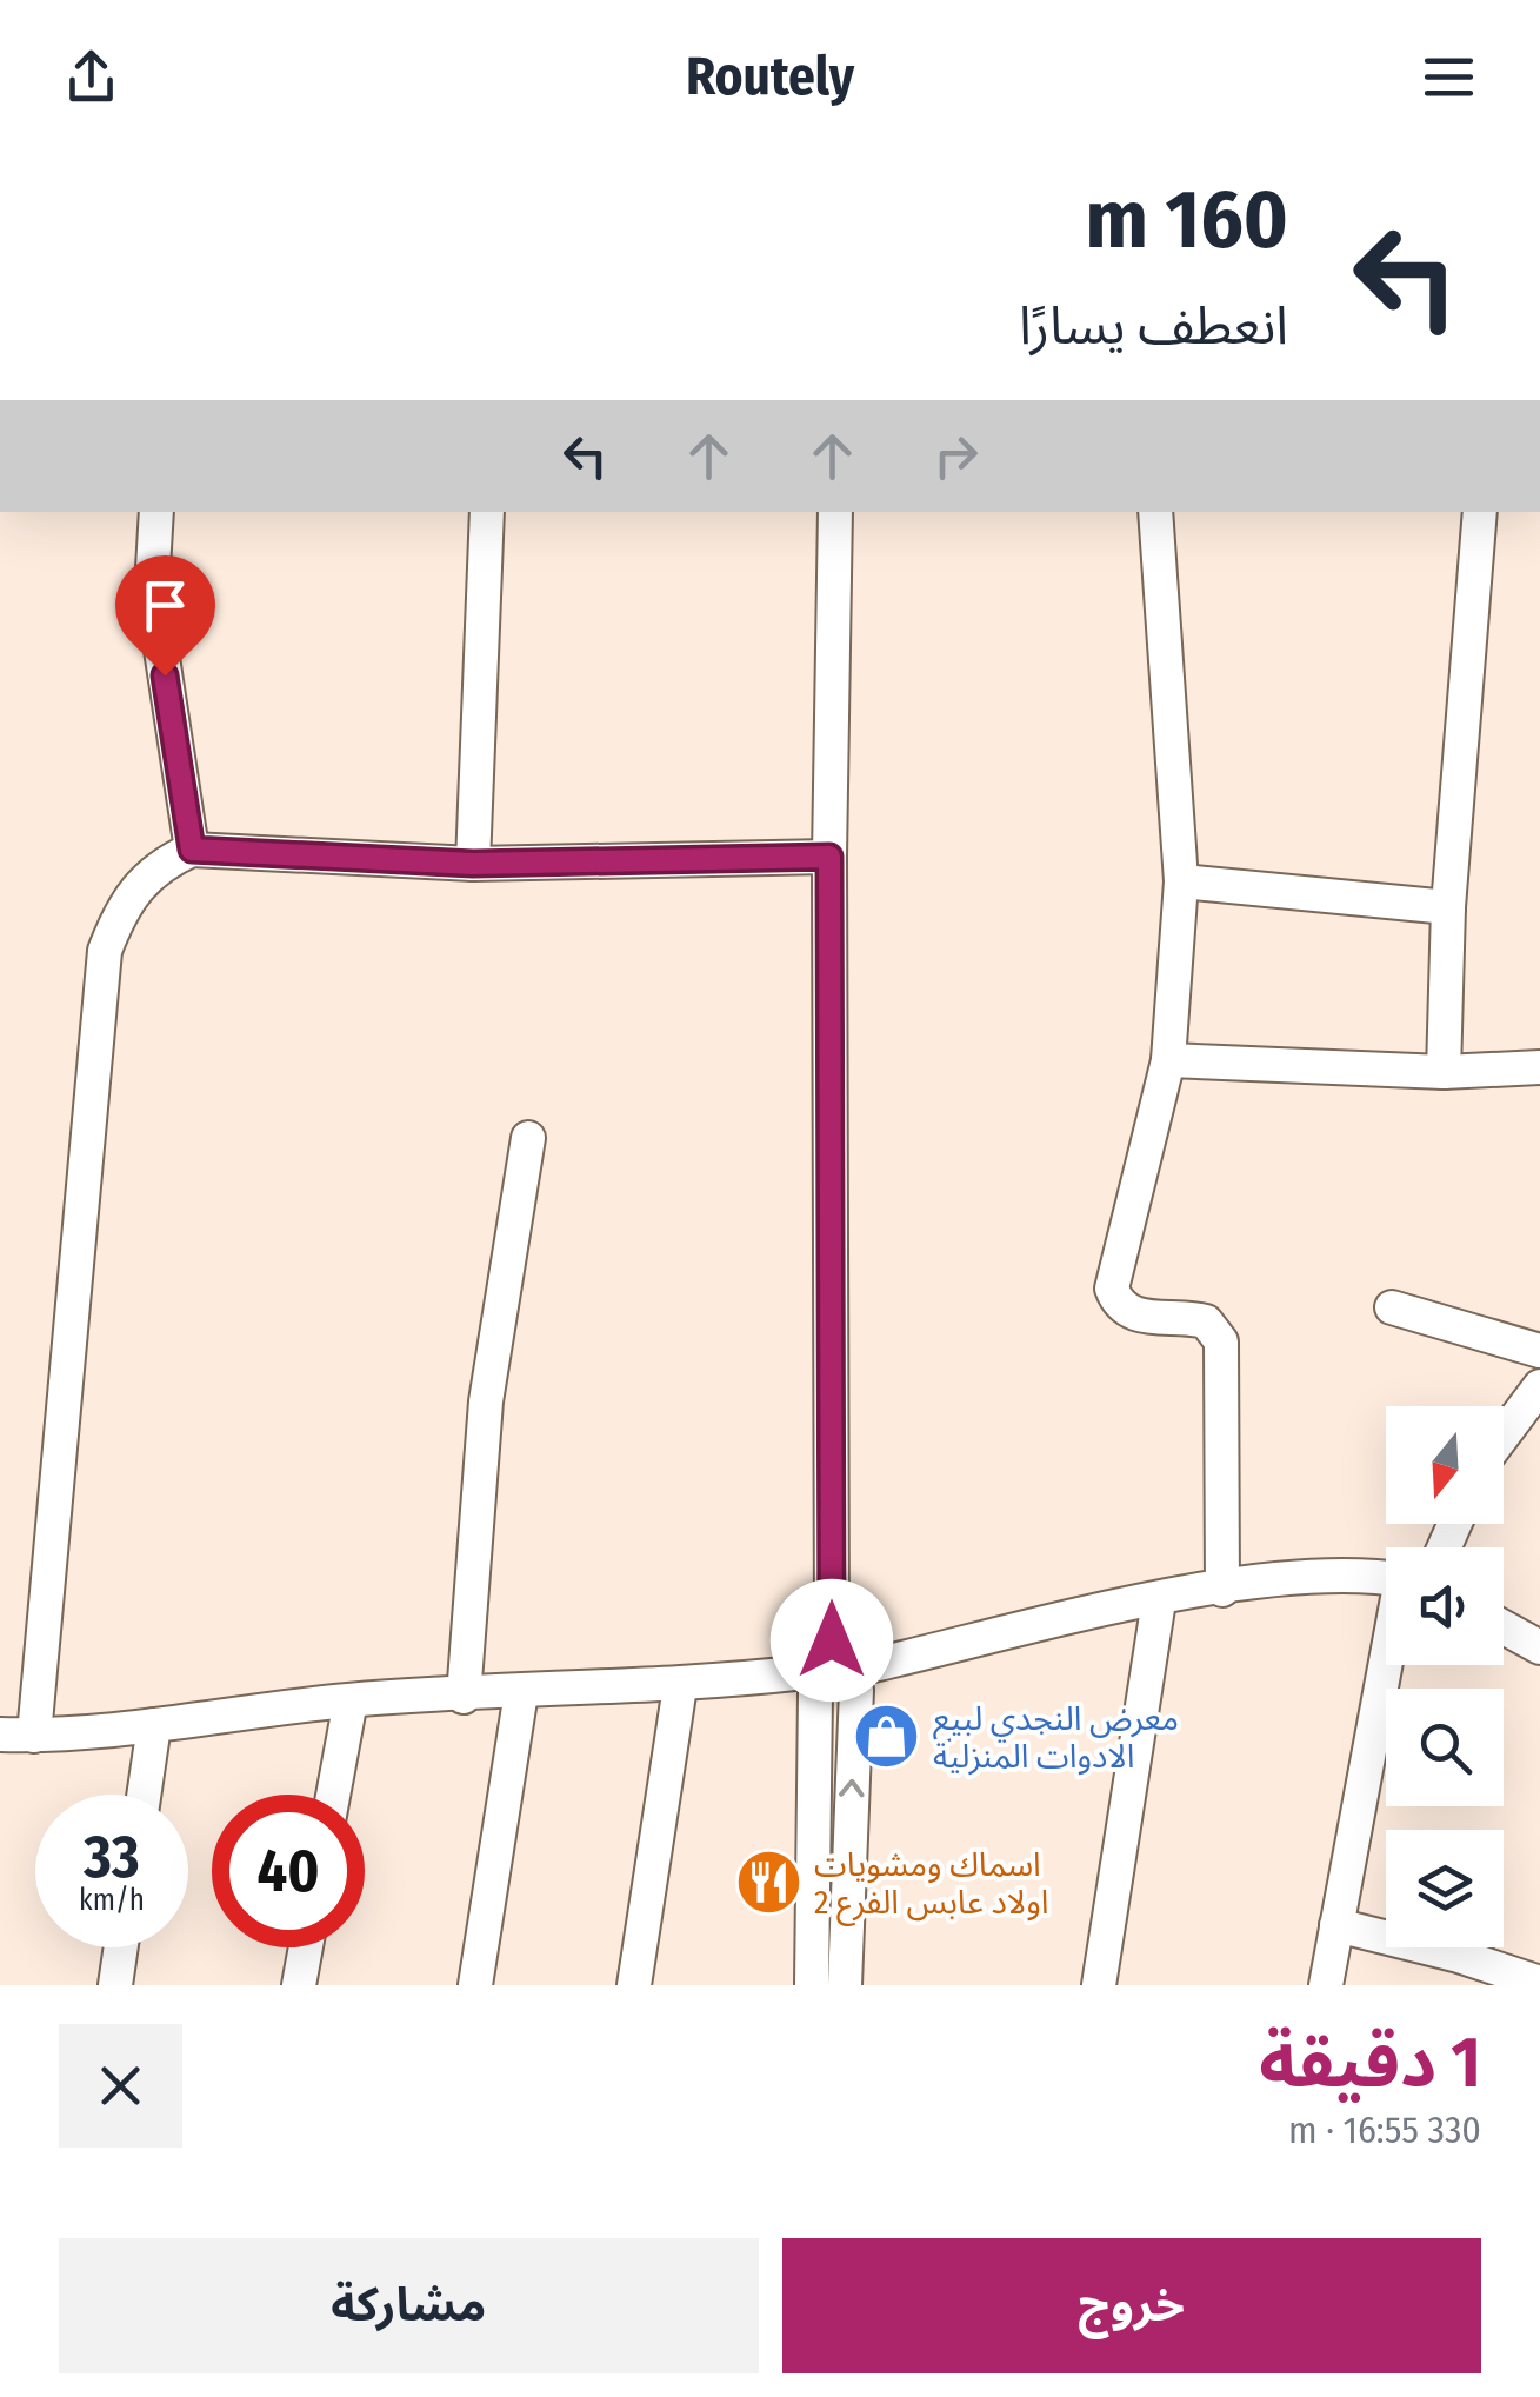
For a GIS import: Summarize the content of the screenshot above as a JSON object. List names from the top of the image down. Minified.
{"places":{"shop":["معرض النجدي لبيع الادوات المنزلية"],"restaurant":["اسماك ومشويات اولاد عابس الفرع 2"]},"north":"bottom","page":{"header":"Routely","turn":["160 m","انعطف يسارًا"],"speed":"33 km/h","limit":"40","heading":["1 دقيقة","330 m · 16:55"],"buttons":["خروج","مشاركة"]}}
